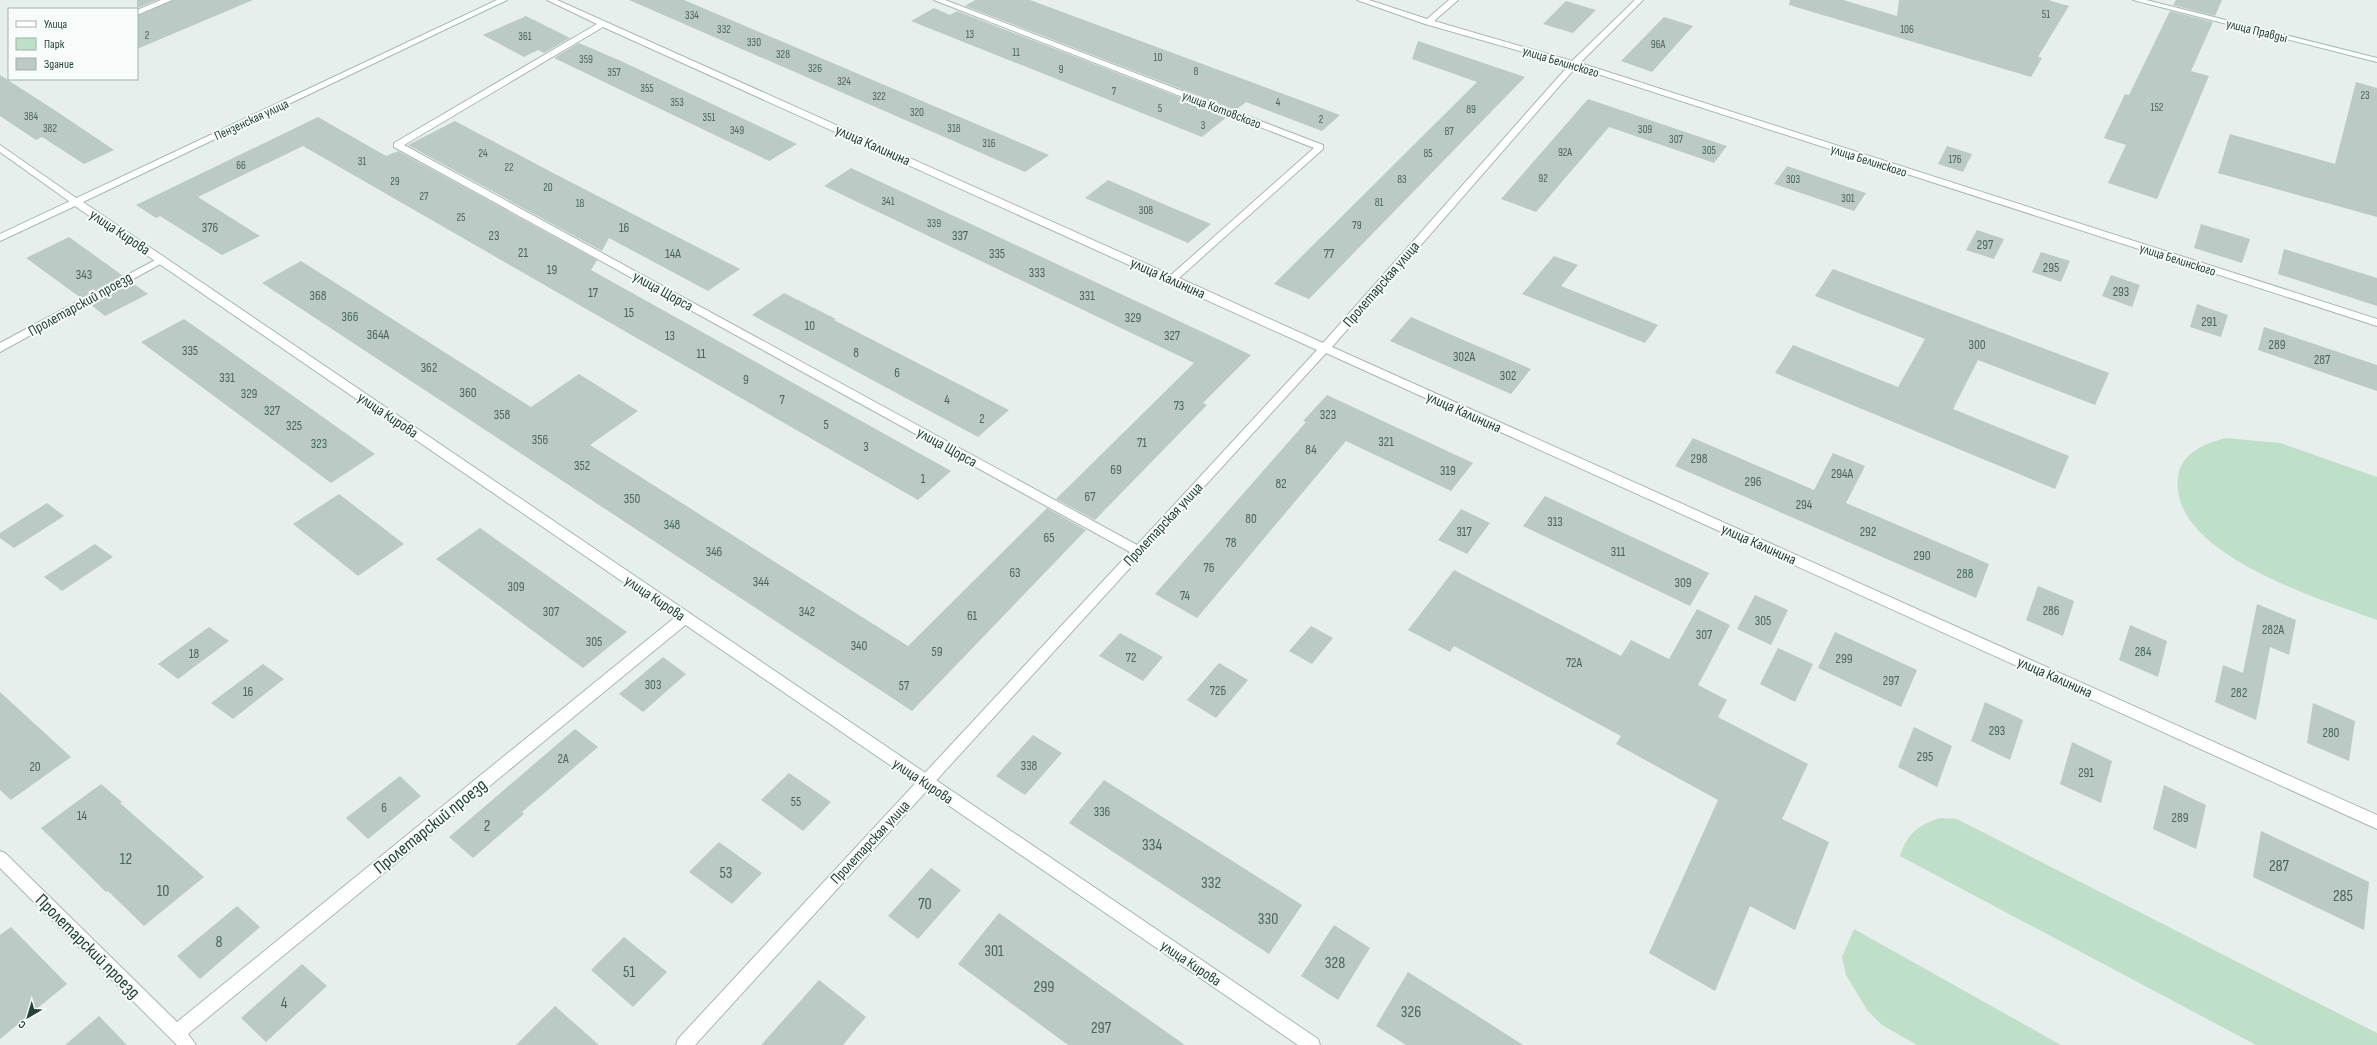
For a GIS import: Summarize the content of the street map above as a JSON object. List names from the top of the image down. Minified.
{"streets":{"street":["улица Правды","улица Белинского","улица Котовского","Пензенская улица","улица Калинина","улица Кирова","Пролетарская улица","улица Щорса","Пролетарский проезд"]},"crossings":[["улица Белинского","Пролетарская улица"],["улица Котовского","улица Калинина"],["Пензенская улица","улица Кирова"],["улица Калинина","Пролетарская улица"],["улица Калинина","улица Щорса"],["улица Кирова","Пролетарская улица"],["улица Кирова","Пролетарский проезд"],["Пролетарская улица","улица Щорса"]],"house_numbers":["51","334","332","106","13","2","361","330","96А","11","328","10","359","326","9","8","357","324","355","7","23","322","353","4","152","5","89","320","384","351","2","3","382","318","309","349","87","307","316","305","92А","24","85","176","31","66","22","92","83","303","29","20","27","301","341","81","18","308","25","339","79","376","16","23","337","297","21","14А","335","77","295","19","333","343","293","17","368","331","15","366","329","291","10","364А","13","327","300","289","335","8","11","302А","287","362","6","302","331","9","360","329","7","4","73","327","358","323","2","5","325","356","321","71","323","3","84","298","352","69","319","294А","1","296","82","67","350","294","80","313","348","317","292","65","78","346","311","290","76","63","288","344","309","309","74","286","307","342","61","305","282А","307","305","340","59","284","18","72","299","72А","297","303","57","72Б","16","282","293","280","295","2А","338","20","291","55","6","336","14","289","2","334","12","287","53","332","10","285","70","330","8","301","328","51","299","4","326","297"],"legend":["Улица","Парк","Здание"],"north":"bottom left"}
